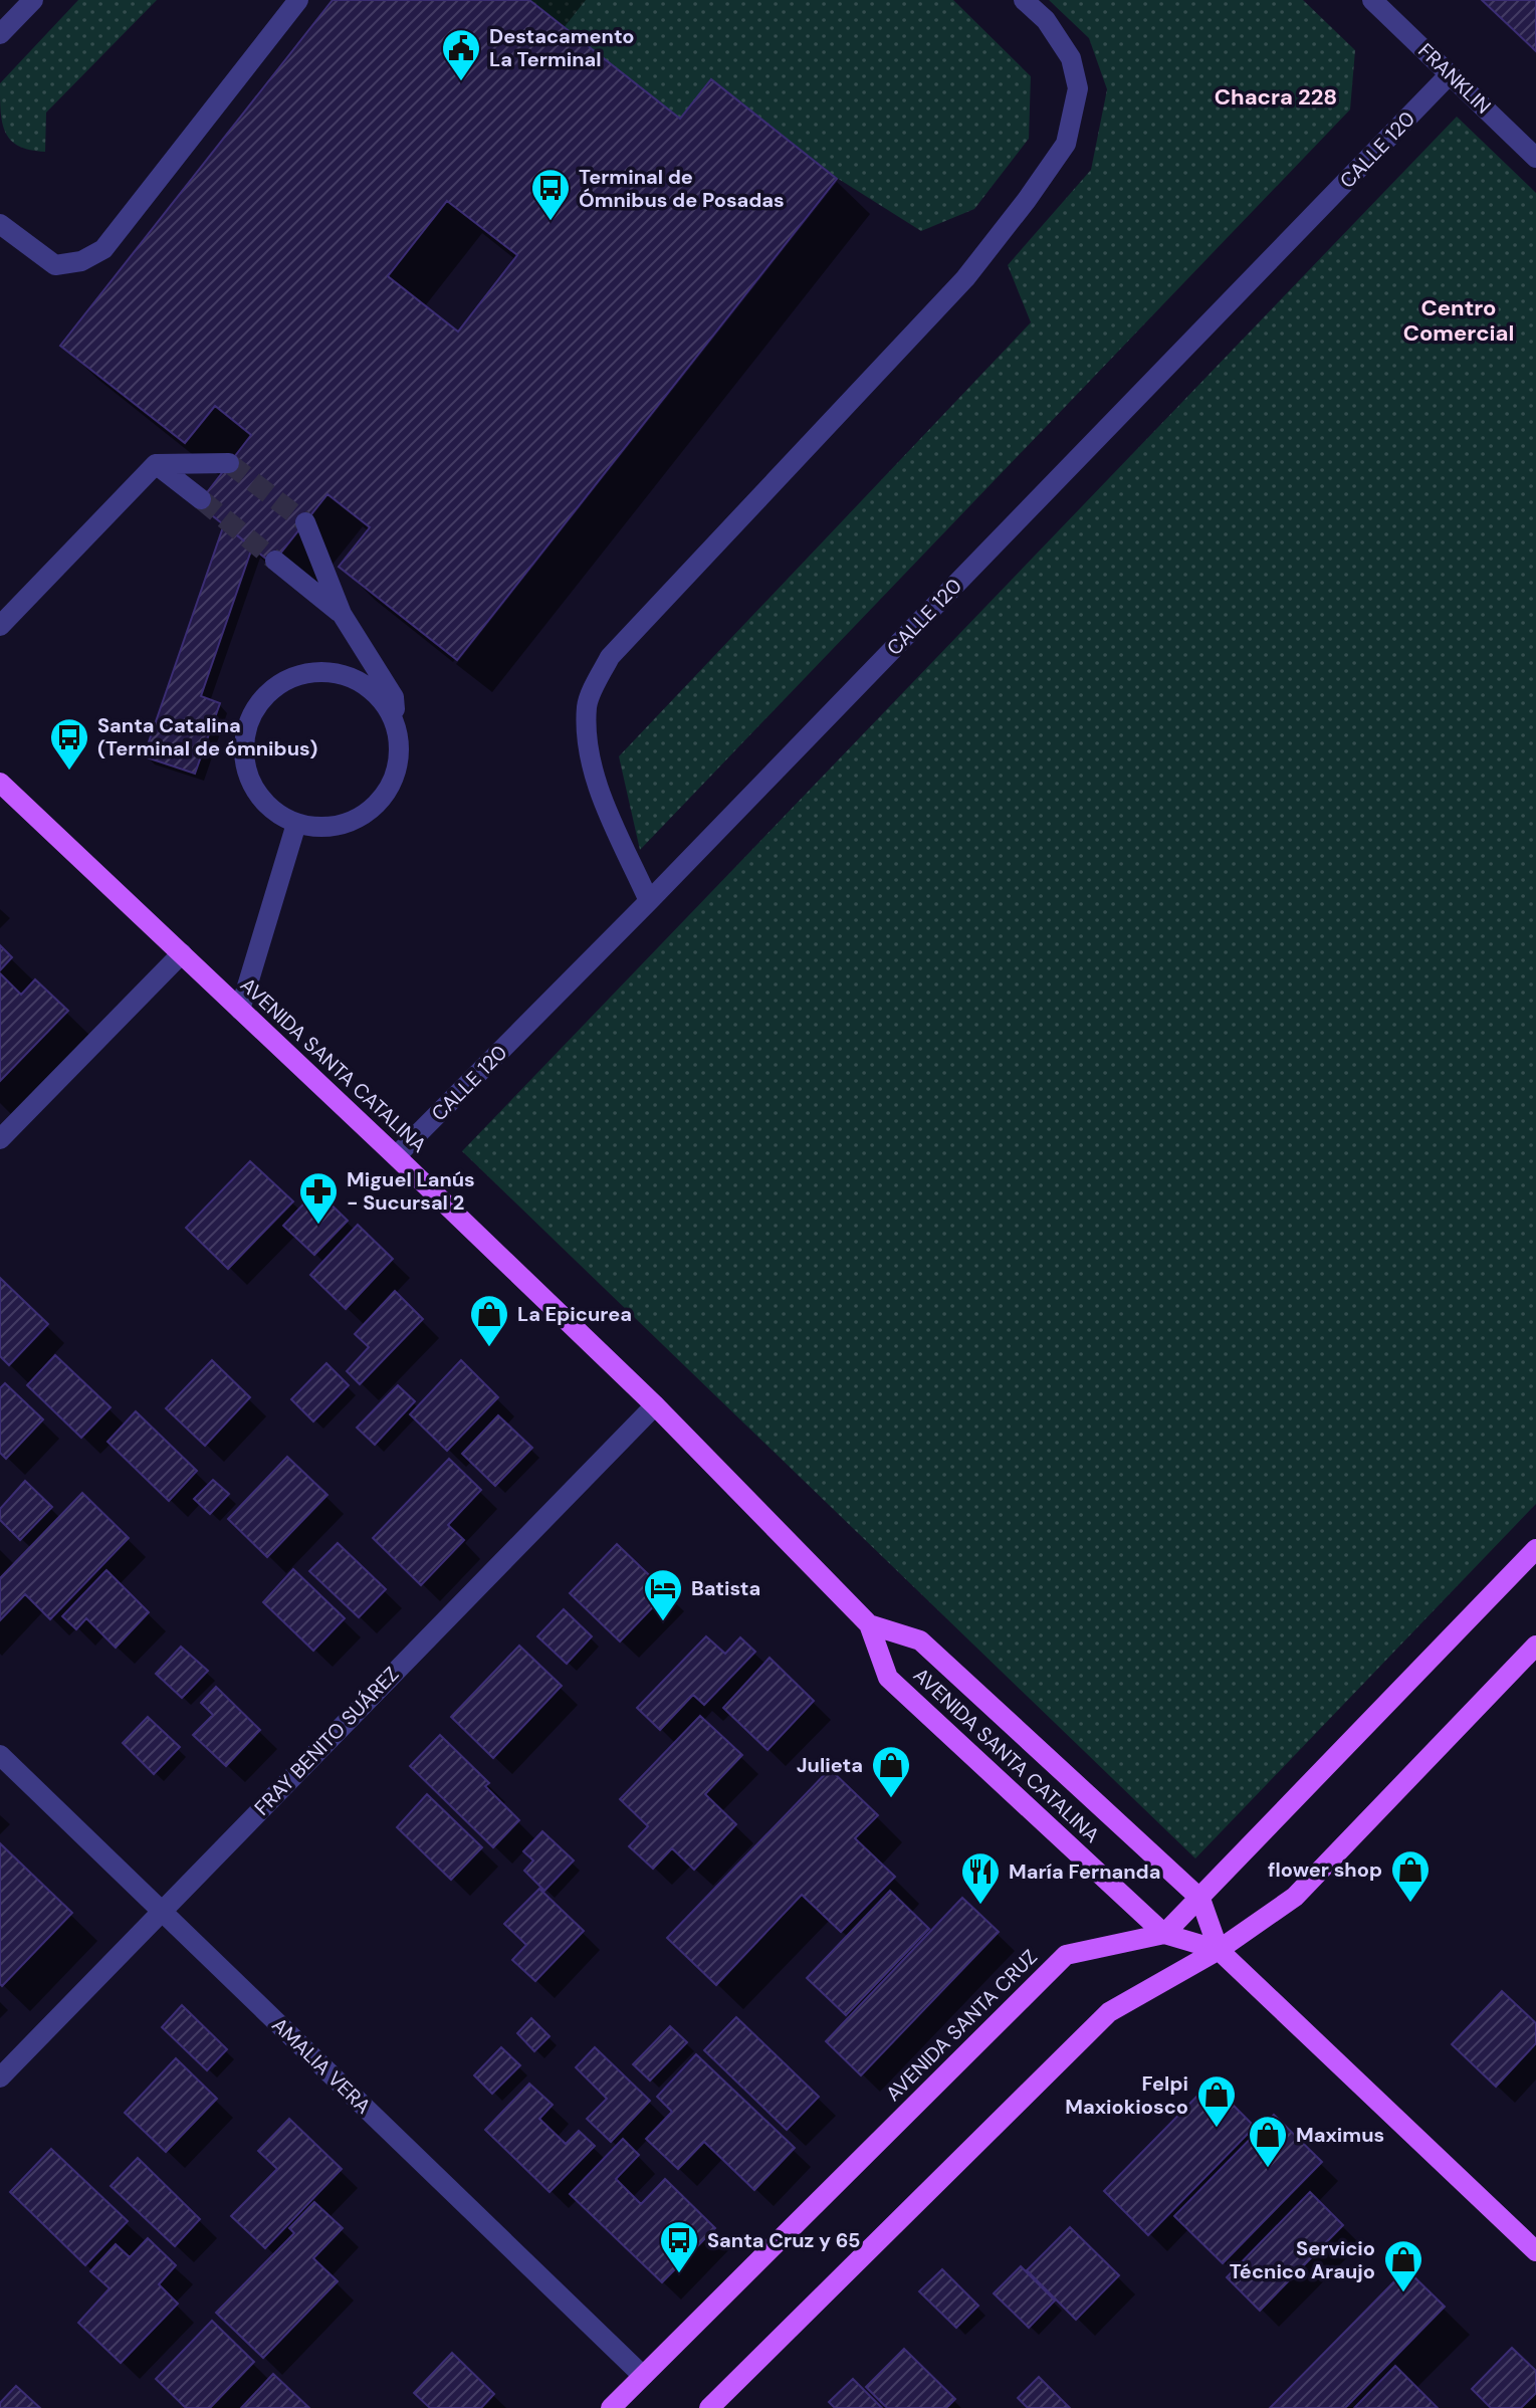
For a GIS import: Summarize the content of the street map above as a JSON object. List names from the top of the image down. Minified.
{"streets":{"main road":["AVENIDA SANTA CATALINA","AVENIDA SANTA CRUZ"],"street":["FRANKLIN","CALLE 120","FRAY BENITO SUÁREZ","AMALIA VERA"]},"crossings":[["FRANKLIN","CALLE 120"],["CALLE 120","AVENIDA SANTA CATALINA"],["AVENIDA SANTA CATALINA","FRAY BENITO SUÁREZ"],["AVENIDA SANTA CATALINA","AVENIDA SANTA CRUZ"],["FRAY BENITO SUÁREZ","AMALIA VERA"],["AVENIDA SANTA CRUZ","AMALIA VERA"]],"districts":["Chacra 228","Centro Comercial"],"places":{"public building":["Destacamento La Terminal"],"bus stop":["Terminal de Ómnibus de Posadas","Santa Catalina (Terminal de ómnibus)","Santa Cruz y 65"],"pharmacy":["Miguel Lanús - Sucursal 2"],"shop":["La Epicurea","Julieta","flower shop","Felpi Maxiokiosco","Maximus","Servicio Técnico Araujo"],"hotel":["Batista"],"restaurant":["María Fernanda"]}}
